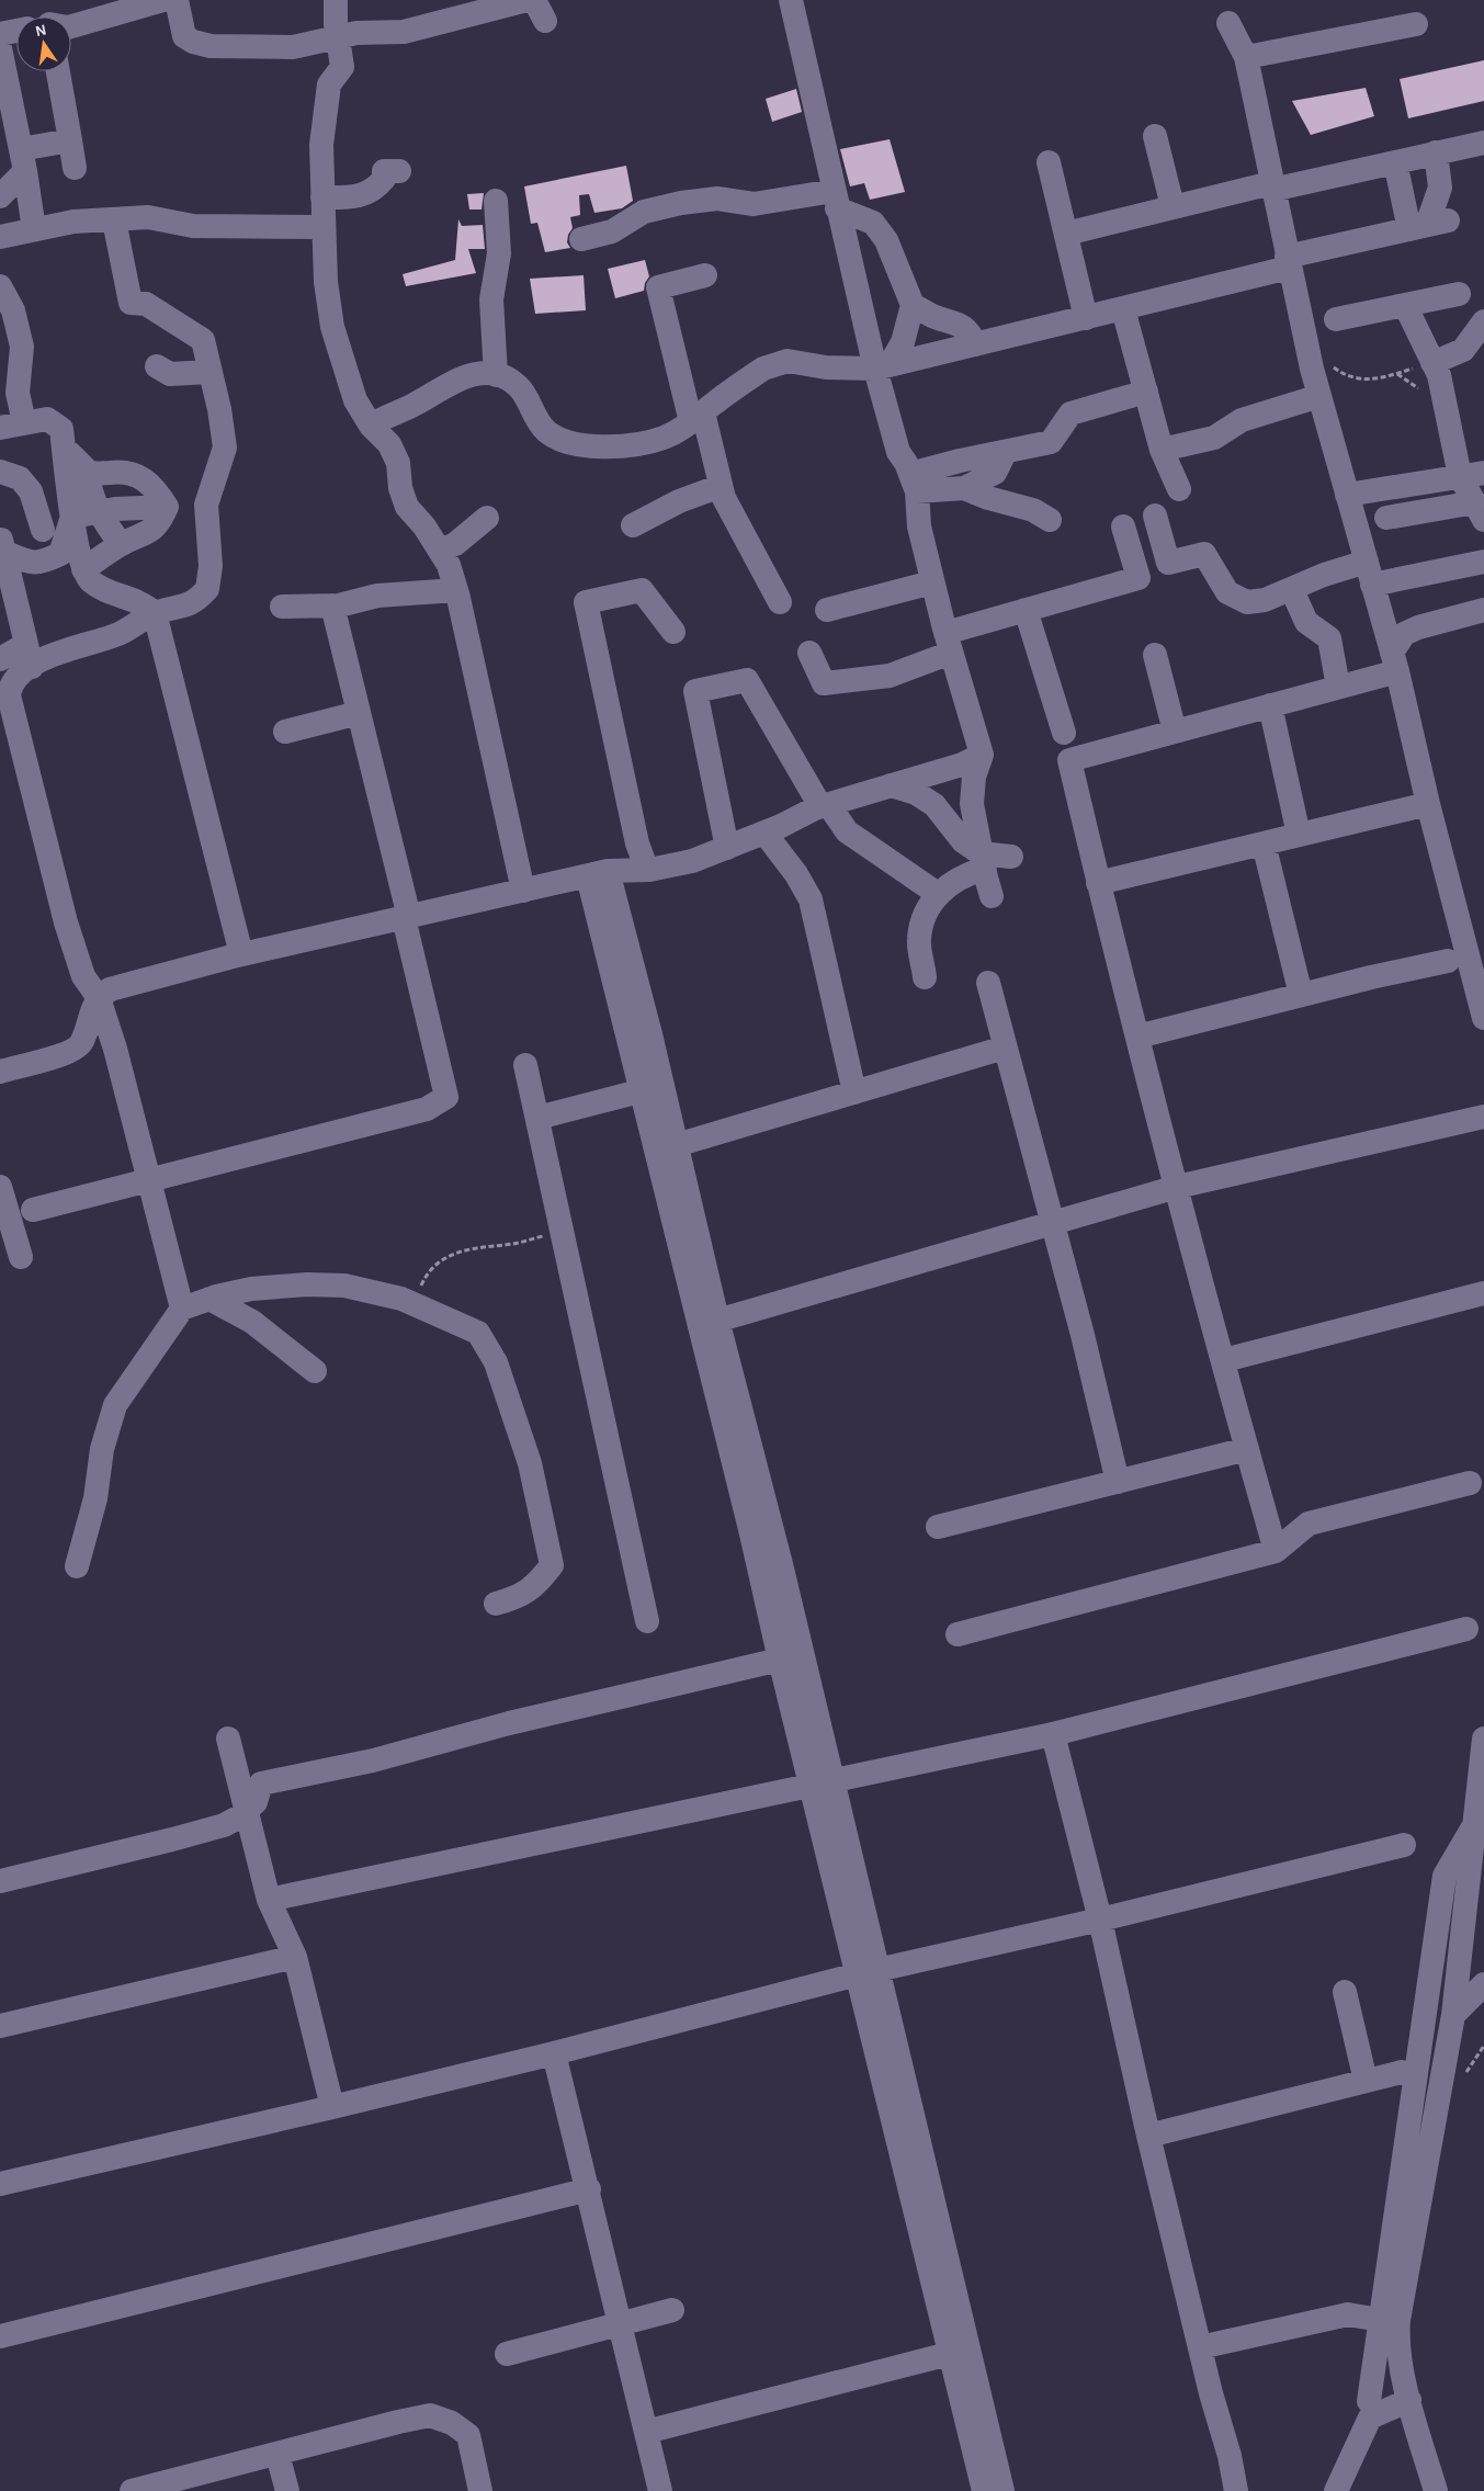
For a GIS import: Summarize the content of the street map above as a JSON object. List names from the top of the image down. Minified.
{"north":"top"}
